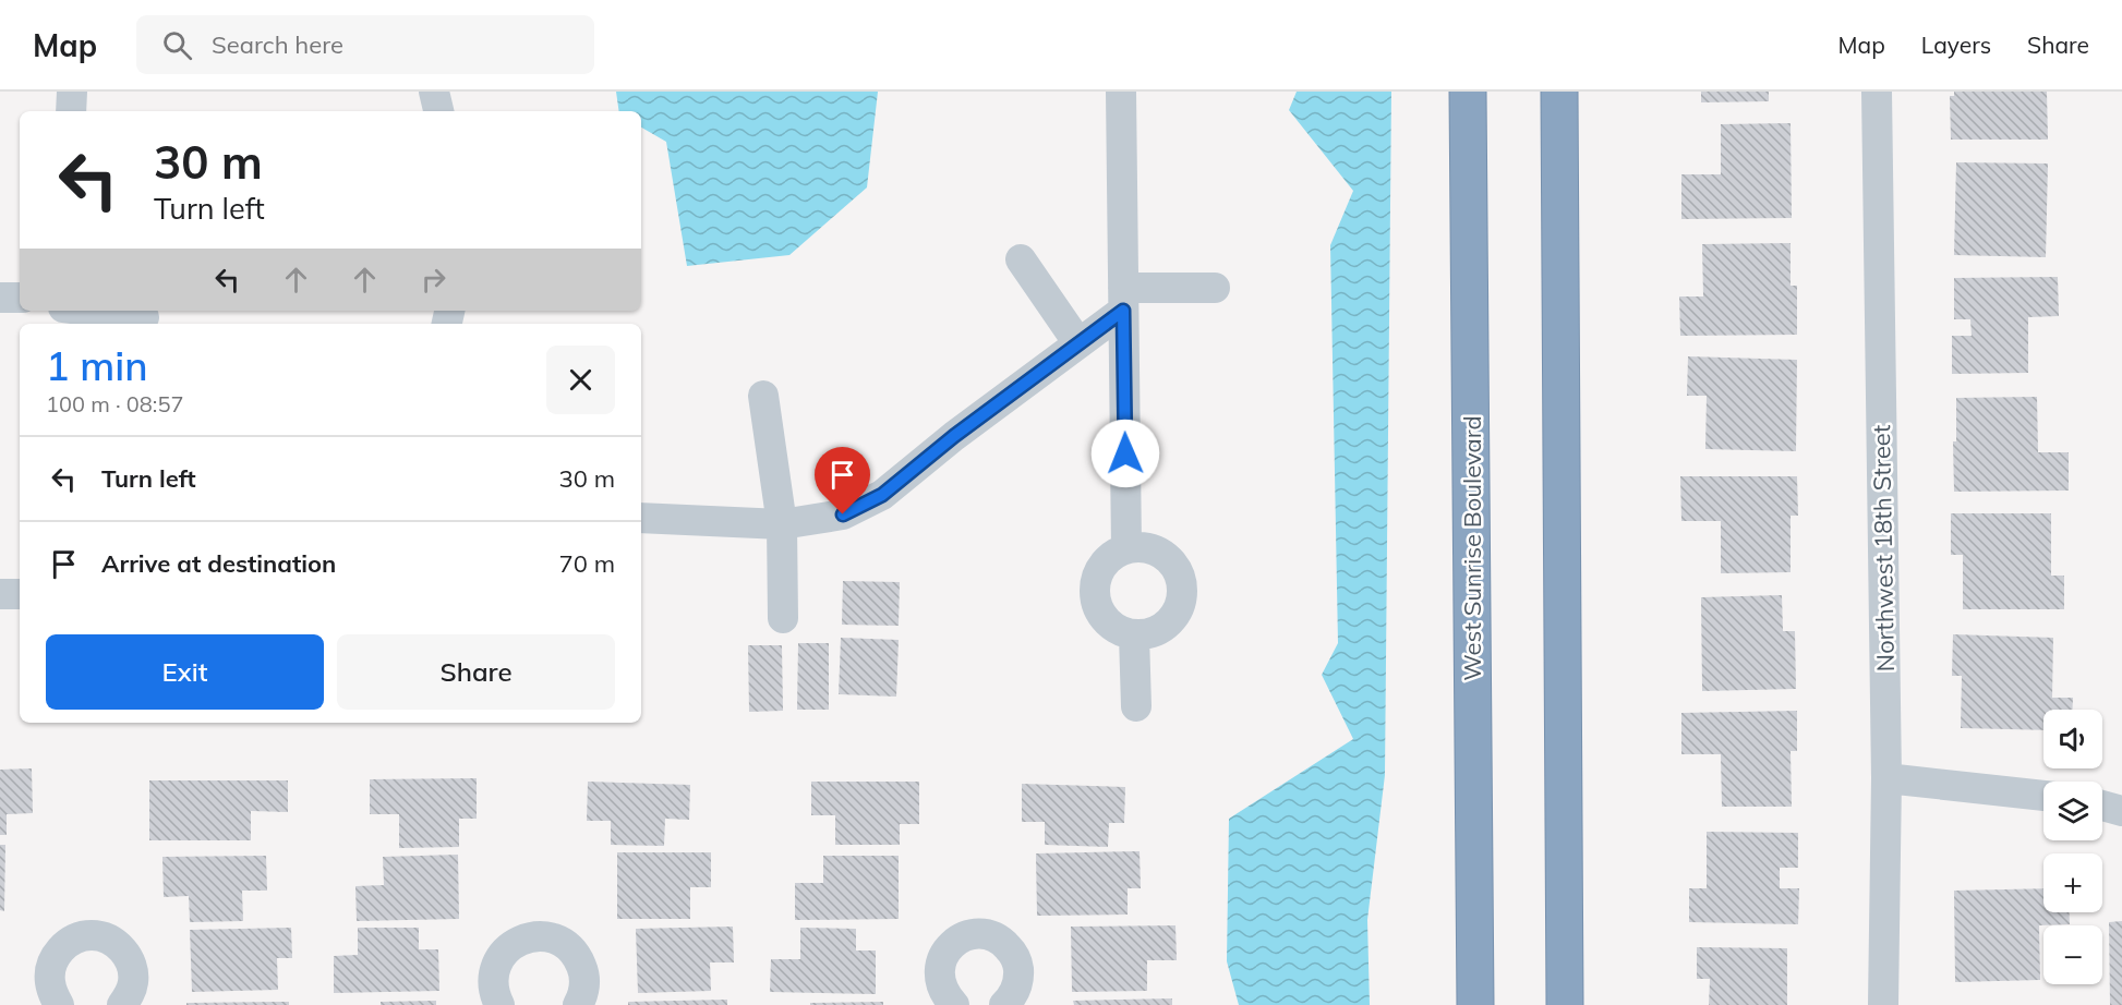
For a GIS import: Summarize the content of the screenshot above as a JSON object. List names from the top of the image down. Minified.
{"streets":{"highway":["West Sunrise Boulevard"],"street":["Northwest 18th Street"]},"page":{"header":"Map","search":"Search here","nav":["Map","Layers","Share"],"turn":["30 m","Turn left"],"heading":["1 min","100 m · 08:57"],"list":[{"name":"Turn left","value":"30 m"},{"name":"Arrive at destination","value":"70 m"}],"buttons":["Exit","Share"],"map_buttons":["+","−"]}}
